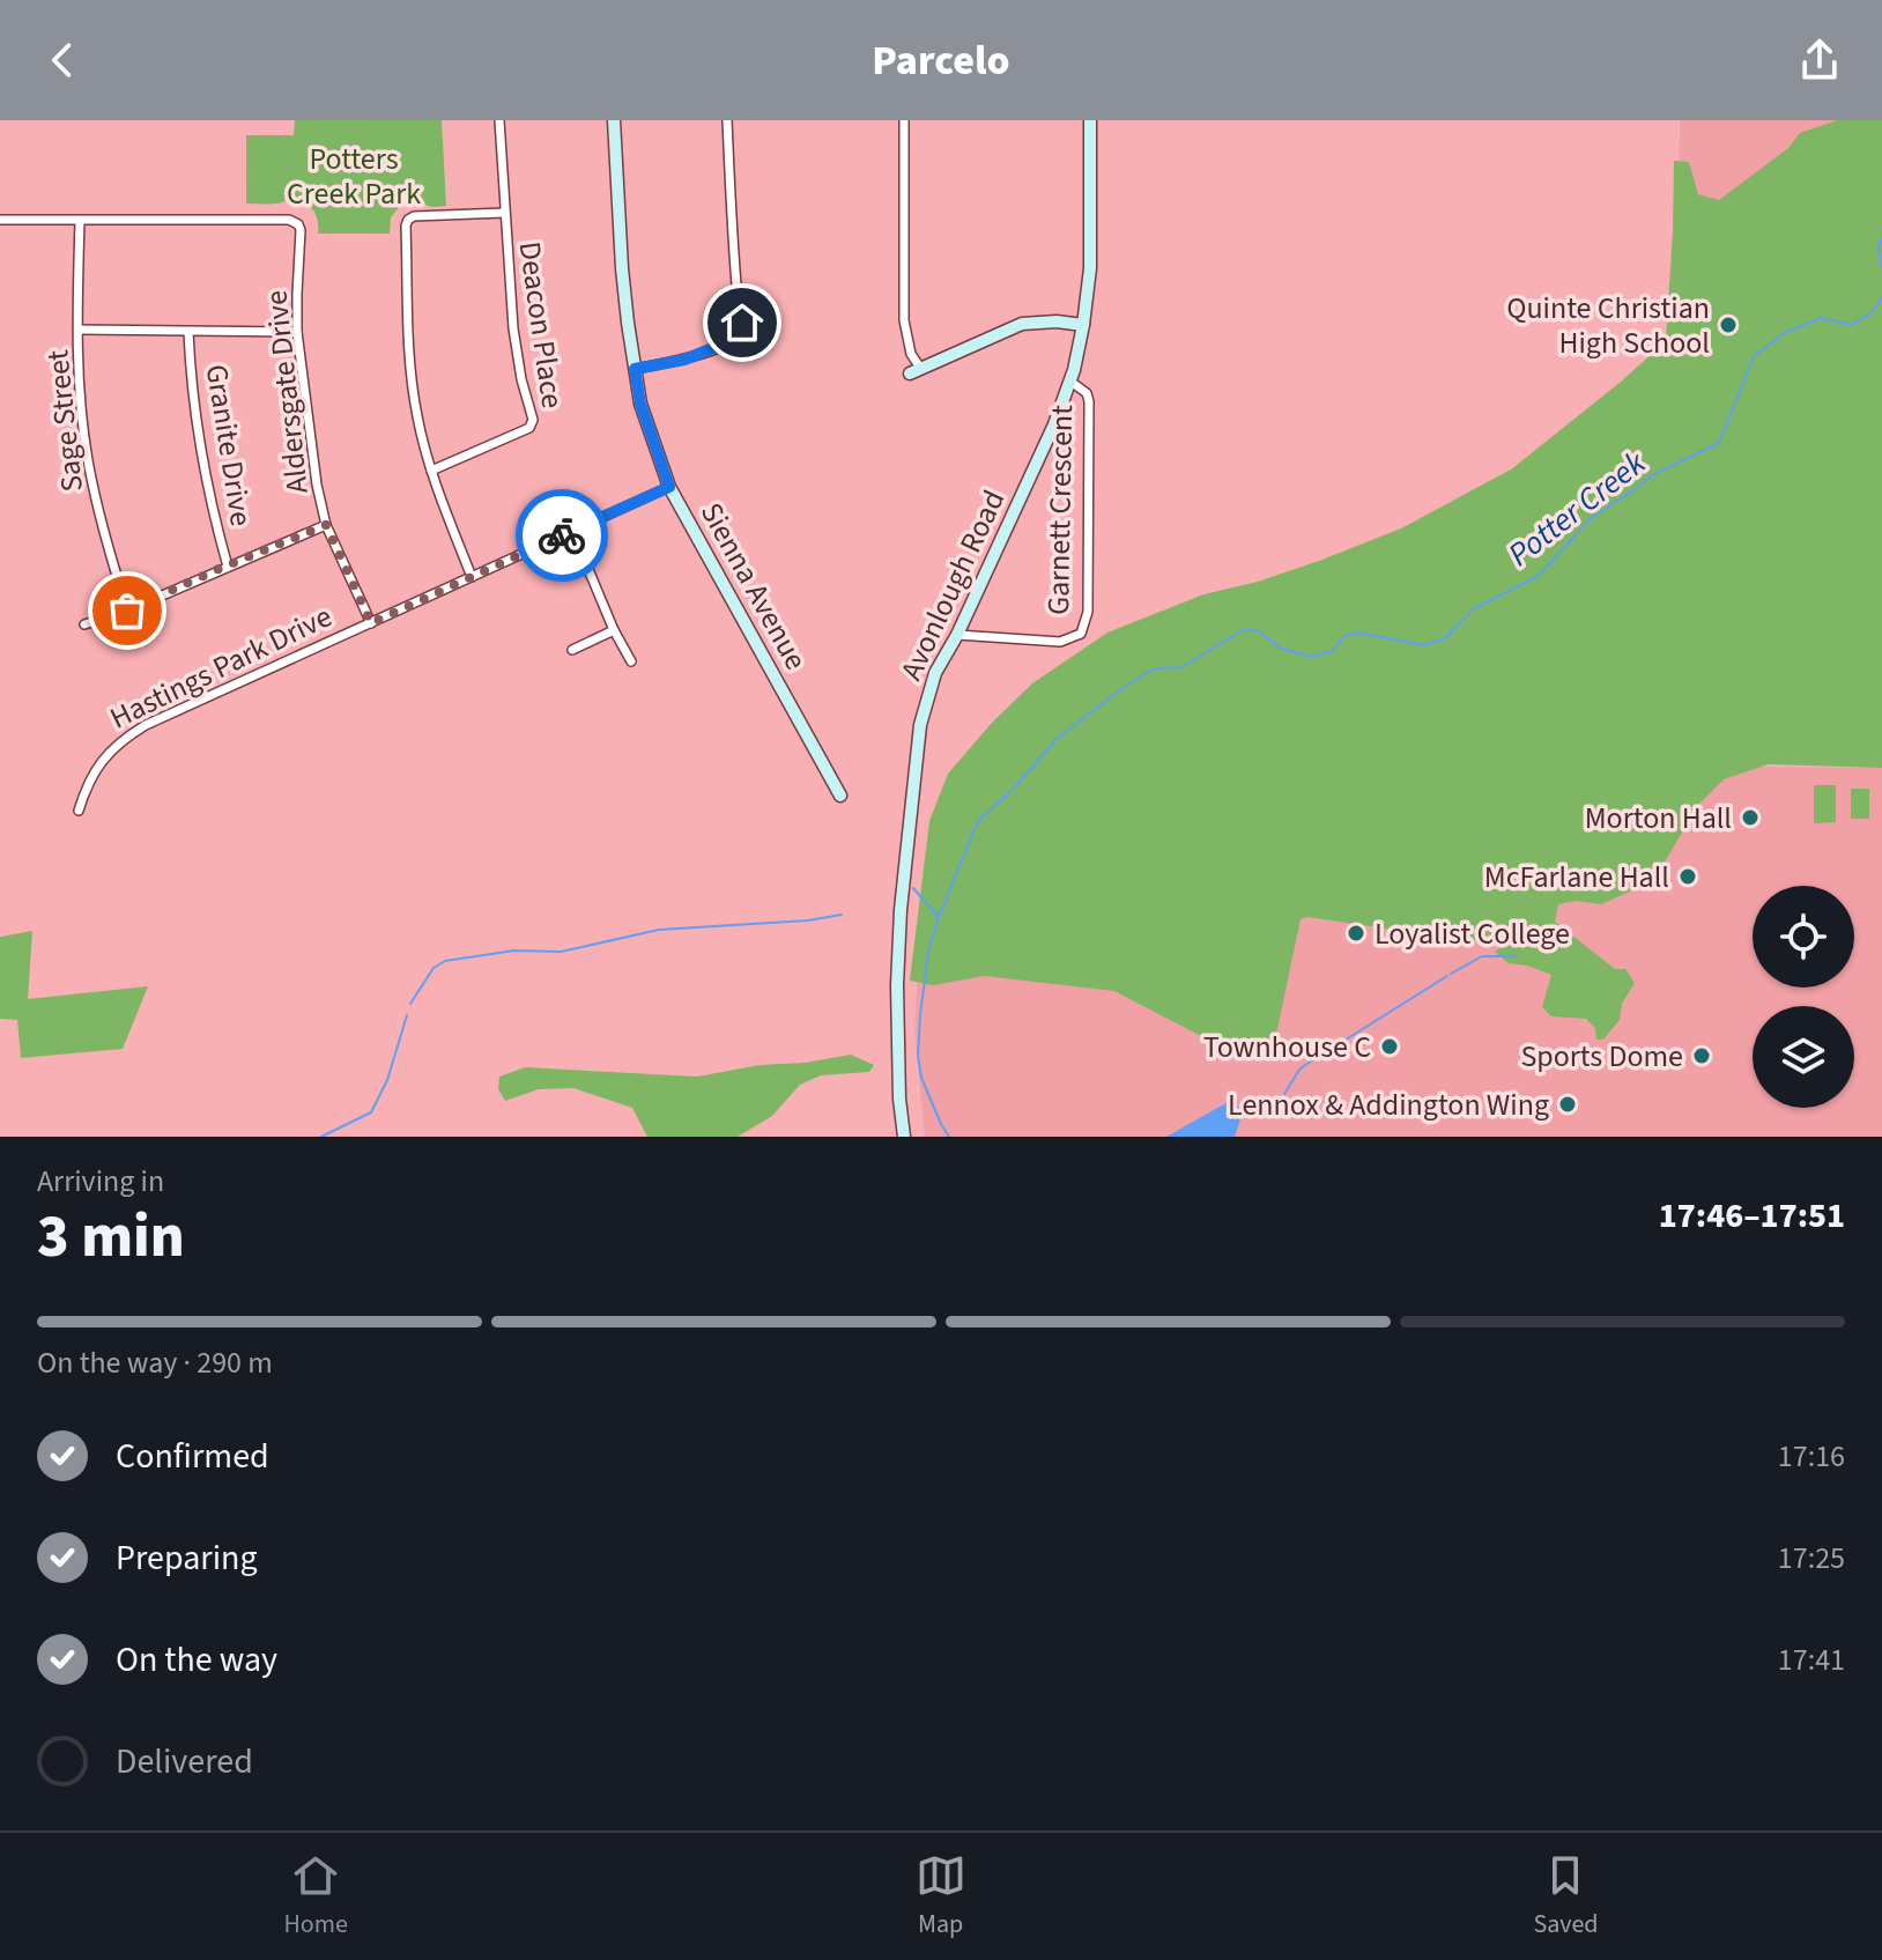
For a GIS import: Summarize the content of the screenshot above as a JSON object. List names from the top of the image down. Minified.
{"streets":{"street":["Deacon Place","Aldersgate Drive","Sage Street","Granite Drive","Garnett Crescent","Avonlough Road","Sienna Avenue","Hastings Park Drive"]},"crossings":[["Aldersgate Drive","Sage Street"],["Aldersgate Drive","Hastings Park Drive"],["Garnett Crescent","Avonlough Road"],["Sienna Avenue","Hastings Park Drive"]],"water":["Potter Creek"],"parks":["Potters Creek Park"],"places":["Quinte Christian High School","Morton Hall","McFarlane Hall","Loyalist College","Townhouse C","Sports Dome","Lennox & Addington Wing"],"page":{"header":"Parcelo","heading":["3 min","Arriving in","17:46–17:51"],"bar":"On the way · 290 m","list":[["Confirmed","17:16"],["Preparing","17:25"],["On the way","17:41"],"Delivered"],"tabs":["Home","Map","Saved"]}}
